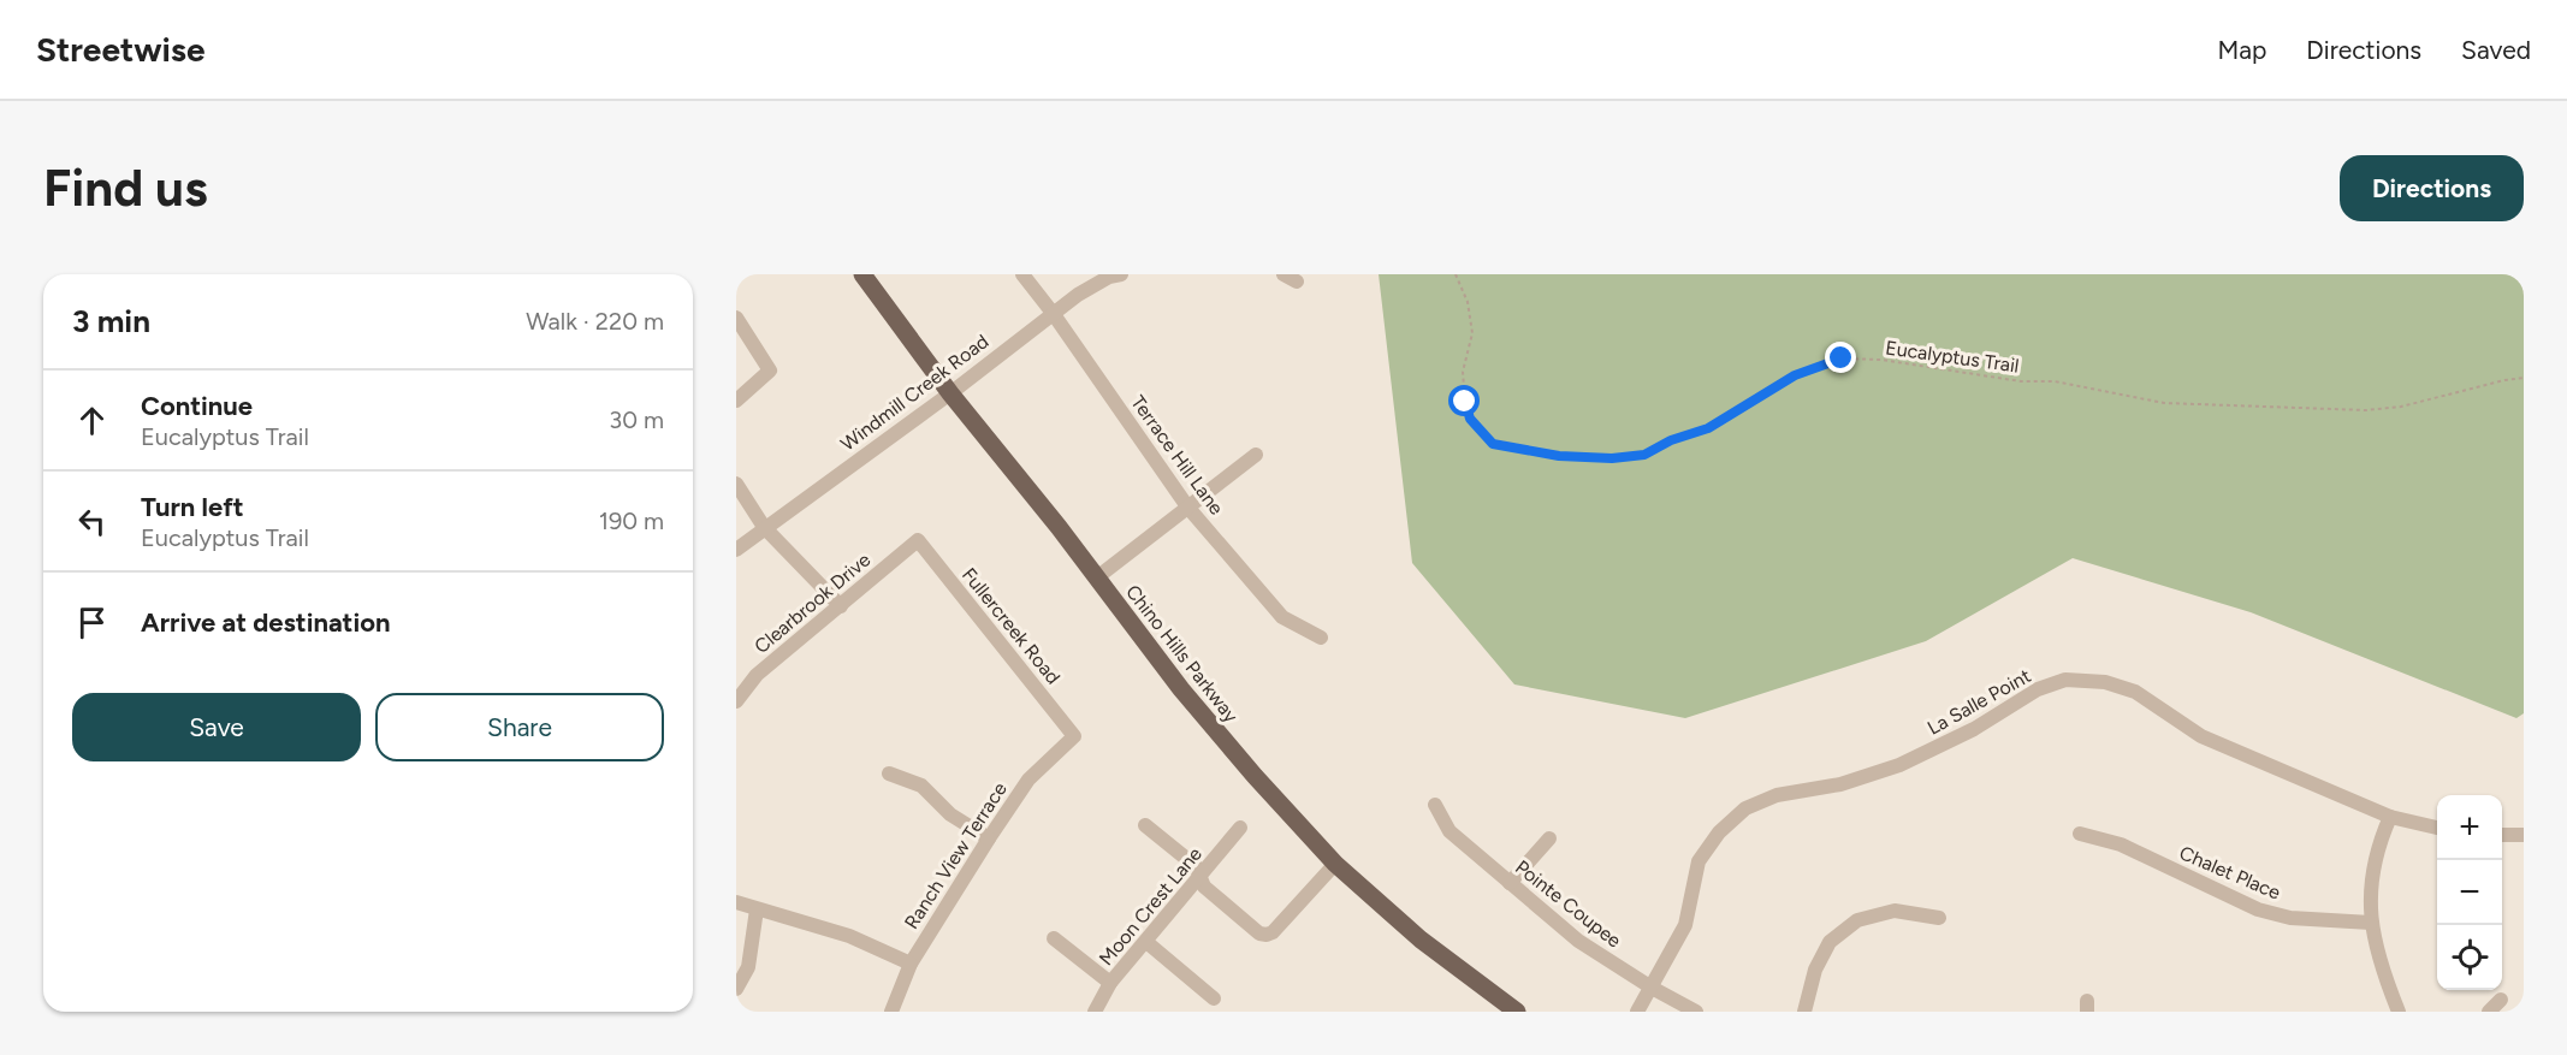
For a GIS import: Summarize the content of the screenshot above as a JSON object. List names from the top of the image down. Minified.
{"streets":{"main road":["Chino Hills Parkway"],"street":["Windmill Creek Road","Terrace Hill Lane","Clearbrook Drive","Fullercreek Road","La Salle Point","Ranch View Terrace","Chalet Place","Pointe Coupee","Moon Crest Lane"],"path":["Eucalyptus Trail"]},"crossings":[["Windmill Creek Road","Terrace Hill Lane"],["Windmill Creek Road","Chino Hills Parkway"],["Clearbrook Drive","Fullercreek Road"],["Fullercreek Road","Ranch View Terrace"],["La Salle Point","Pointe Coupee"]],"page":{"header":"Streetwise","nav":["Map","Directions","Saved"],"buttons":["Directions",["Save","Share"]],"title":"Find us","heading":["3 min","Walk · 220 m"],"list":[["Continue","Eucalyptus Trail","30 m"],["Turn left","Eucalyptus Trail","190 m"],"Arrive at destination"],"map_buttons":["+","−"]}}
